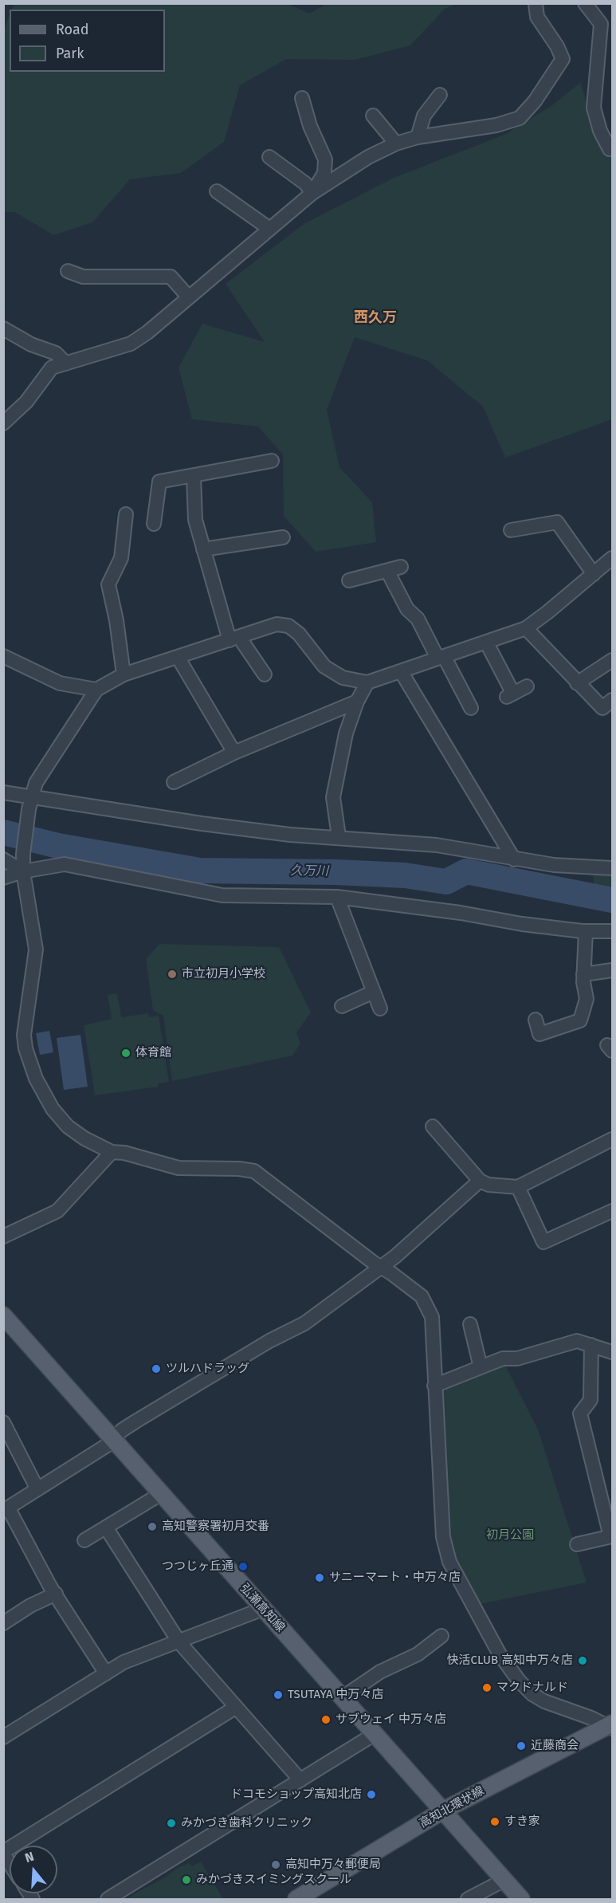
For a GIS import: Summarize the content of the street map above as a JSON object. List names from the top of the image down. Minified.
{"streets":{"main road":["弘瀬高知線","高知北環状線"]},"crossings":[["弘瀬高知線","高知北環状線"]],"districts":["西久万"],"water":["久万川"],"parks":["初月公園"],"places":["市立初月小学校","体育館","ツルハドラッグ","高知警察署初月交番","つつじヶ丘通","サニーマート・中万々店","快活CLUB 高知中万々店","マクドナルド","TSUTAYA 中万々店","サブウェイ 中万々店","近藤商会","ドコモショップ高知北店","すき家","みかづき歯科クリニック","高知中万々郵便局","みかづきスイミングスクール"],"legend":["Road","Park"],"north":"top"}
